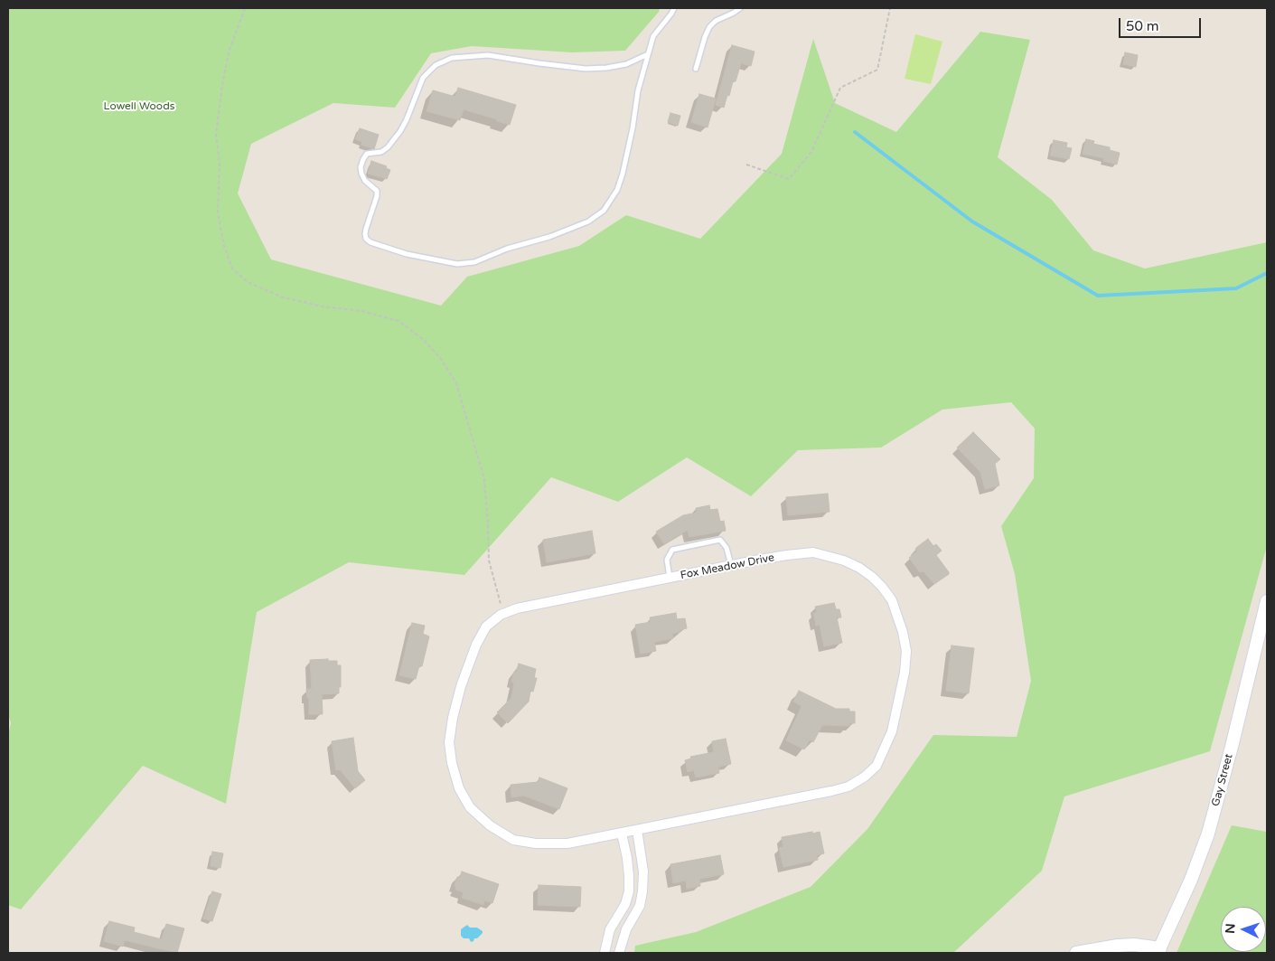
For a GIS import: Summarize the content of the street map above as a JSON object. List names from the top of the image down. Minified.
{"streets":{"street":["Fox Meadow Drive","Gay Street"]},"parks":["Lowell Woods"],"scale_bar":"50 m","north":"left"}
